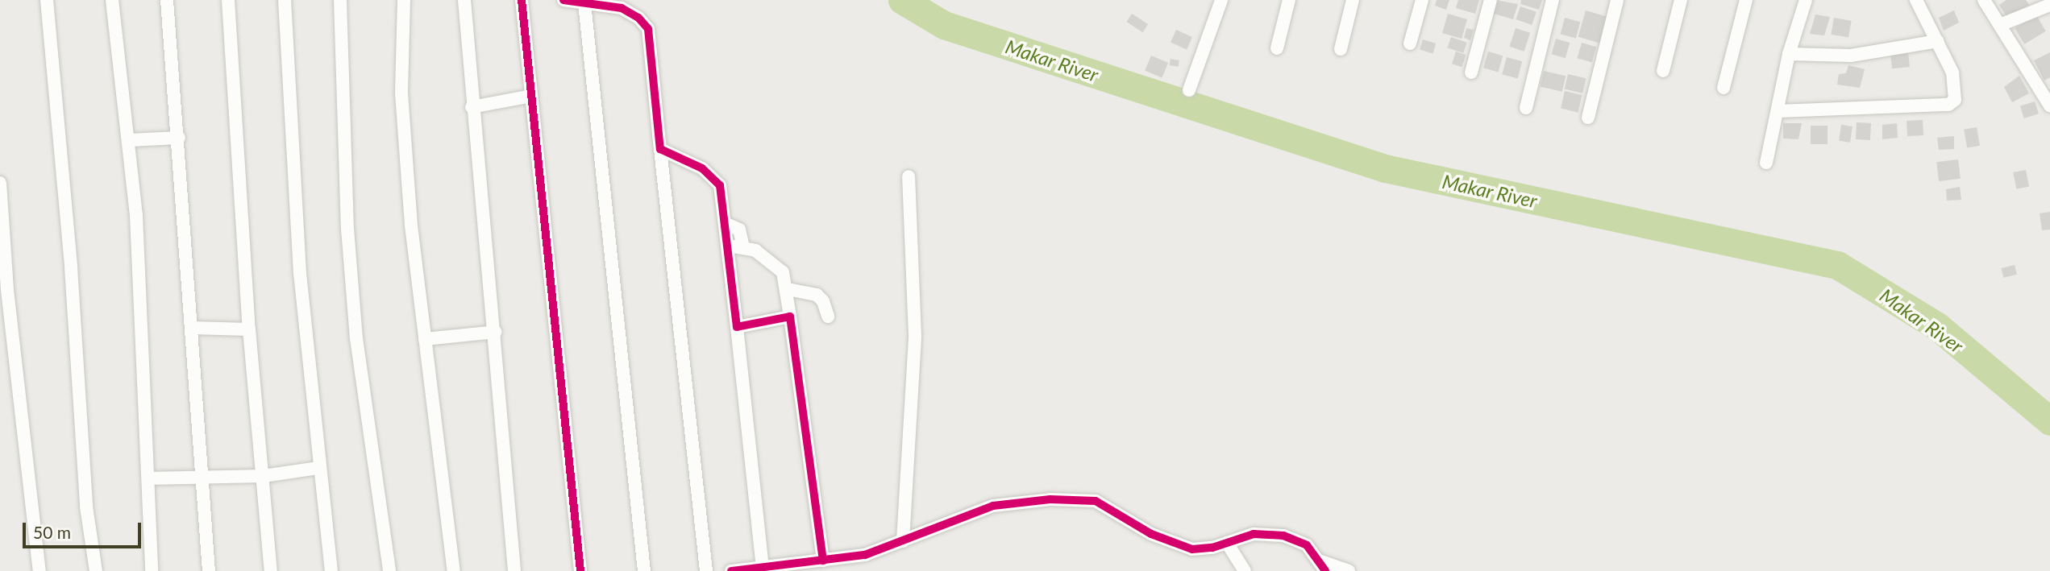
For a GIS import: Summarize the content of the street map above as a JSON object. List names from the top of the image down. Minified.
{"water":["Makar River"],"scale_bar":"50 m"}
